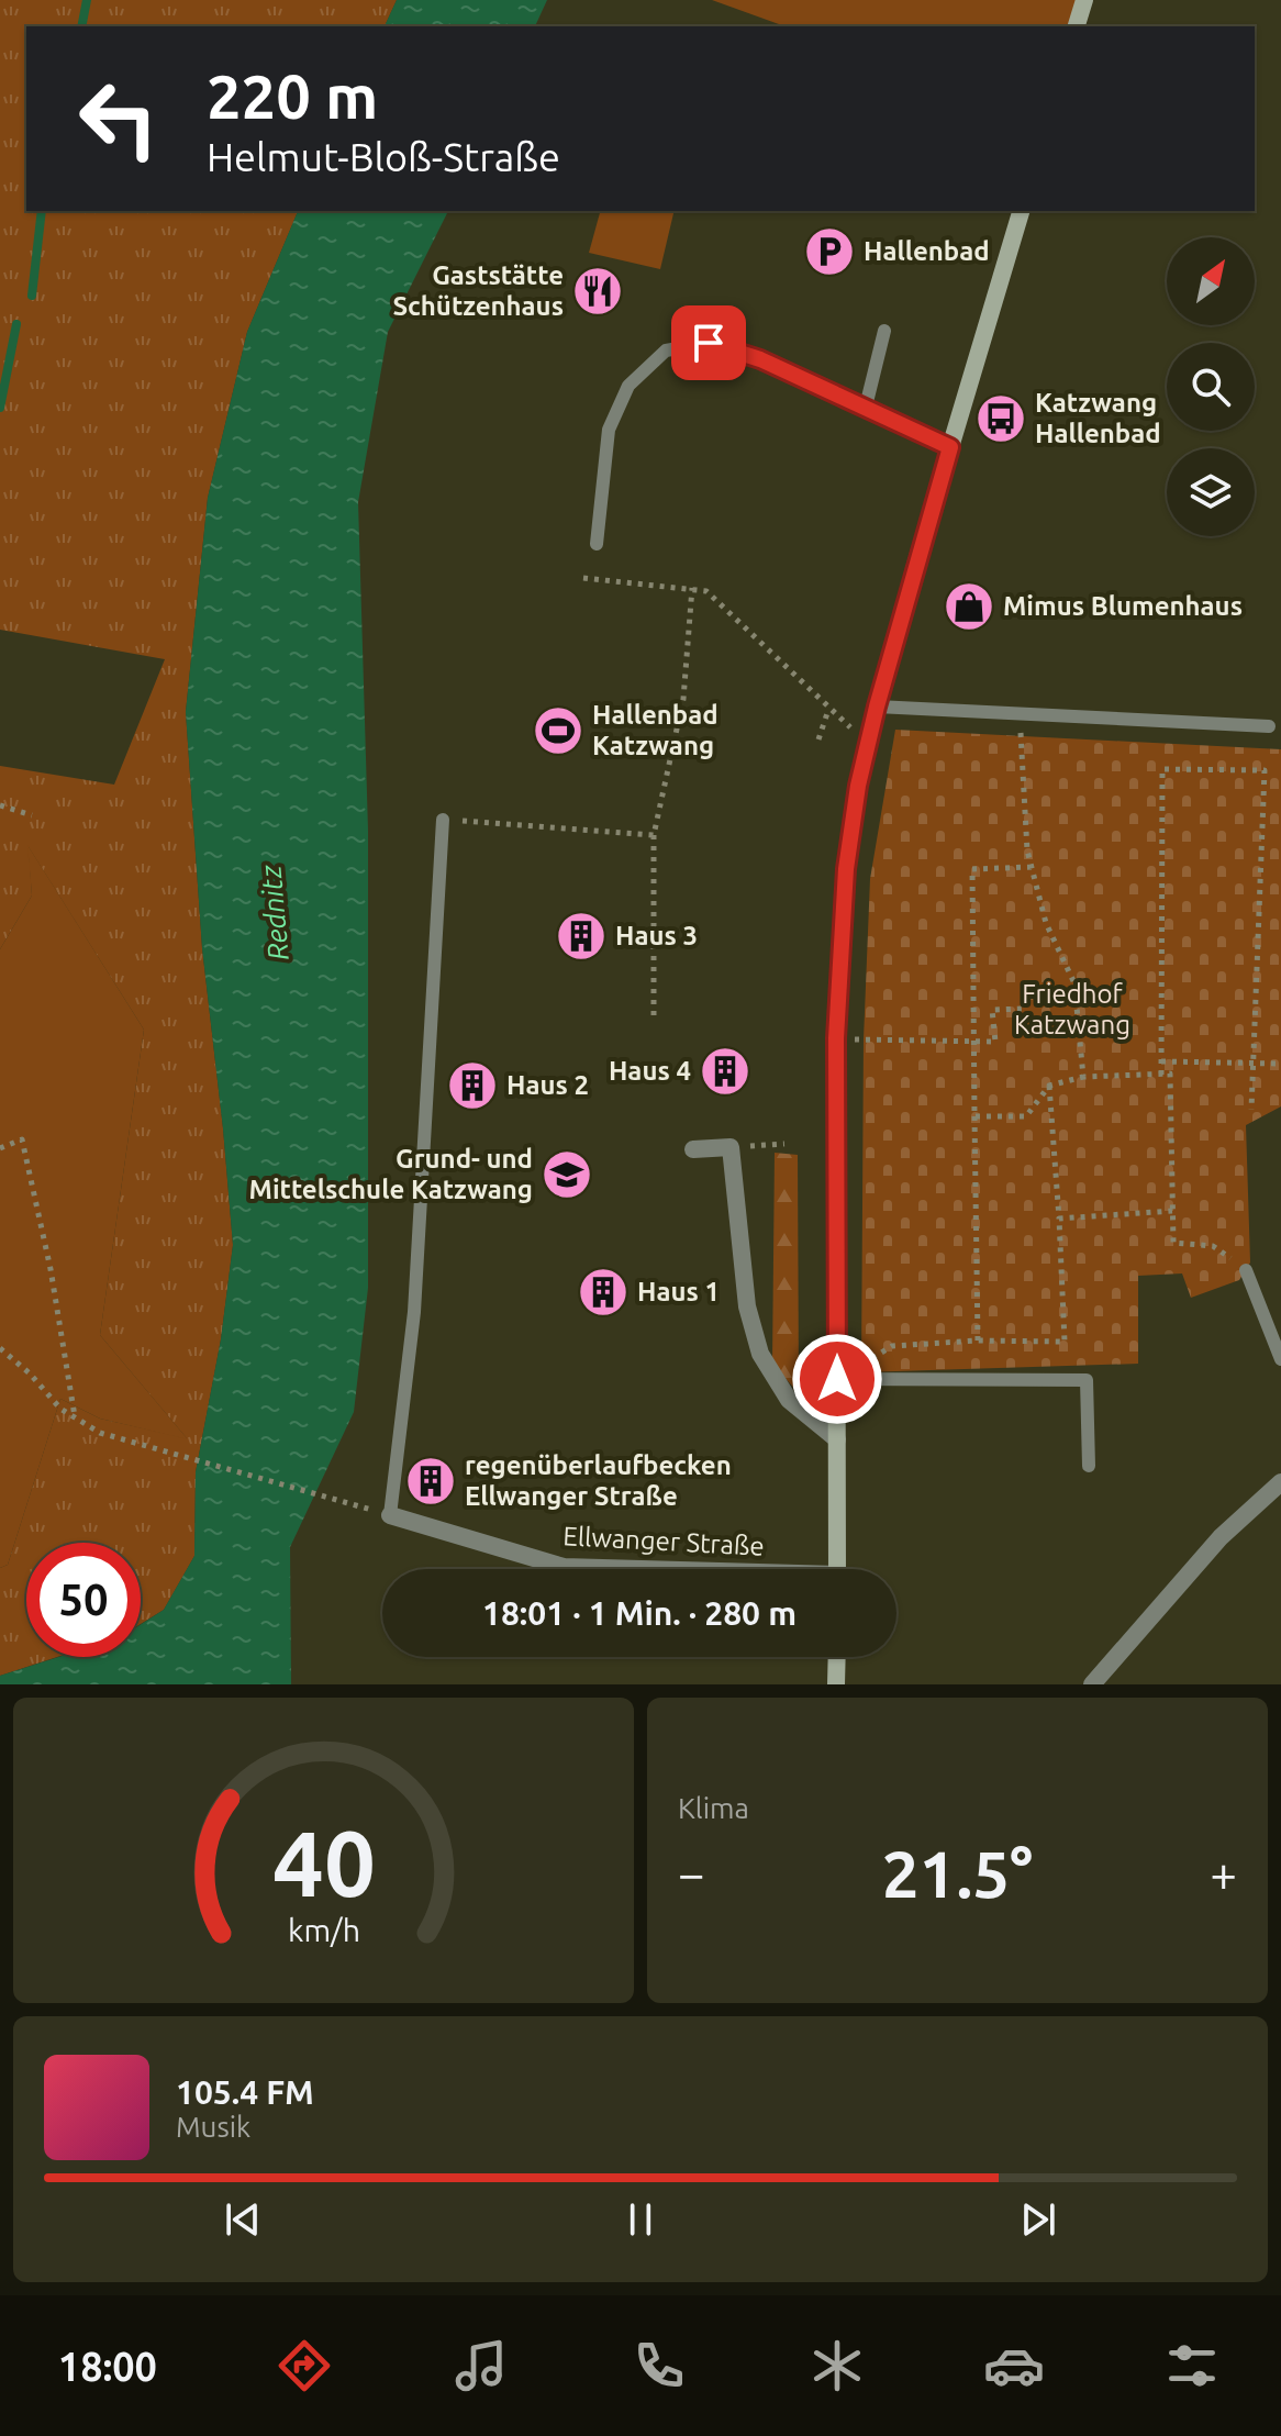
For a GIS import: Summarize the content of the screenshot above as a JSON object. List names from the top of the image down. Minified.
{"streets":{"street":["Ellwanger Straße"]},"water":["Rednitz"],"parks":["Friedhof Katzwang"],"places":{"parking":["Hallenbad"],"restaurant":["Gaststätte Schützenhaus"],"bus stop":["Katzwang Hallenbad"],"shop":["Mimus Blumenhaus"],"sports":["Hallenbad Katzwang"],"building":["Haus 3","Haus 4","Haus 2","Haus 1","regenüberlaufbecken Ellwanger Straße"],"school or university":["Grund- und Mittelschule Katzwang"]},"north":"top right","page":{"turn":["220 m","Helmut-Bloß-Straße"],"limit":"50","trip":"18:01 · 1 Min. · 280 m","tile":"Klima","heat":["−","21.5°","+"],"song":["105.4 FM","Musik"],"tabs":"18:00","gauge":["40","km/h"]}}
